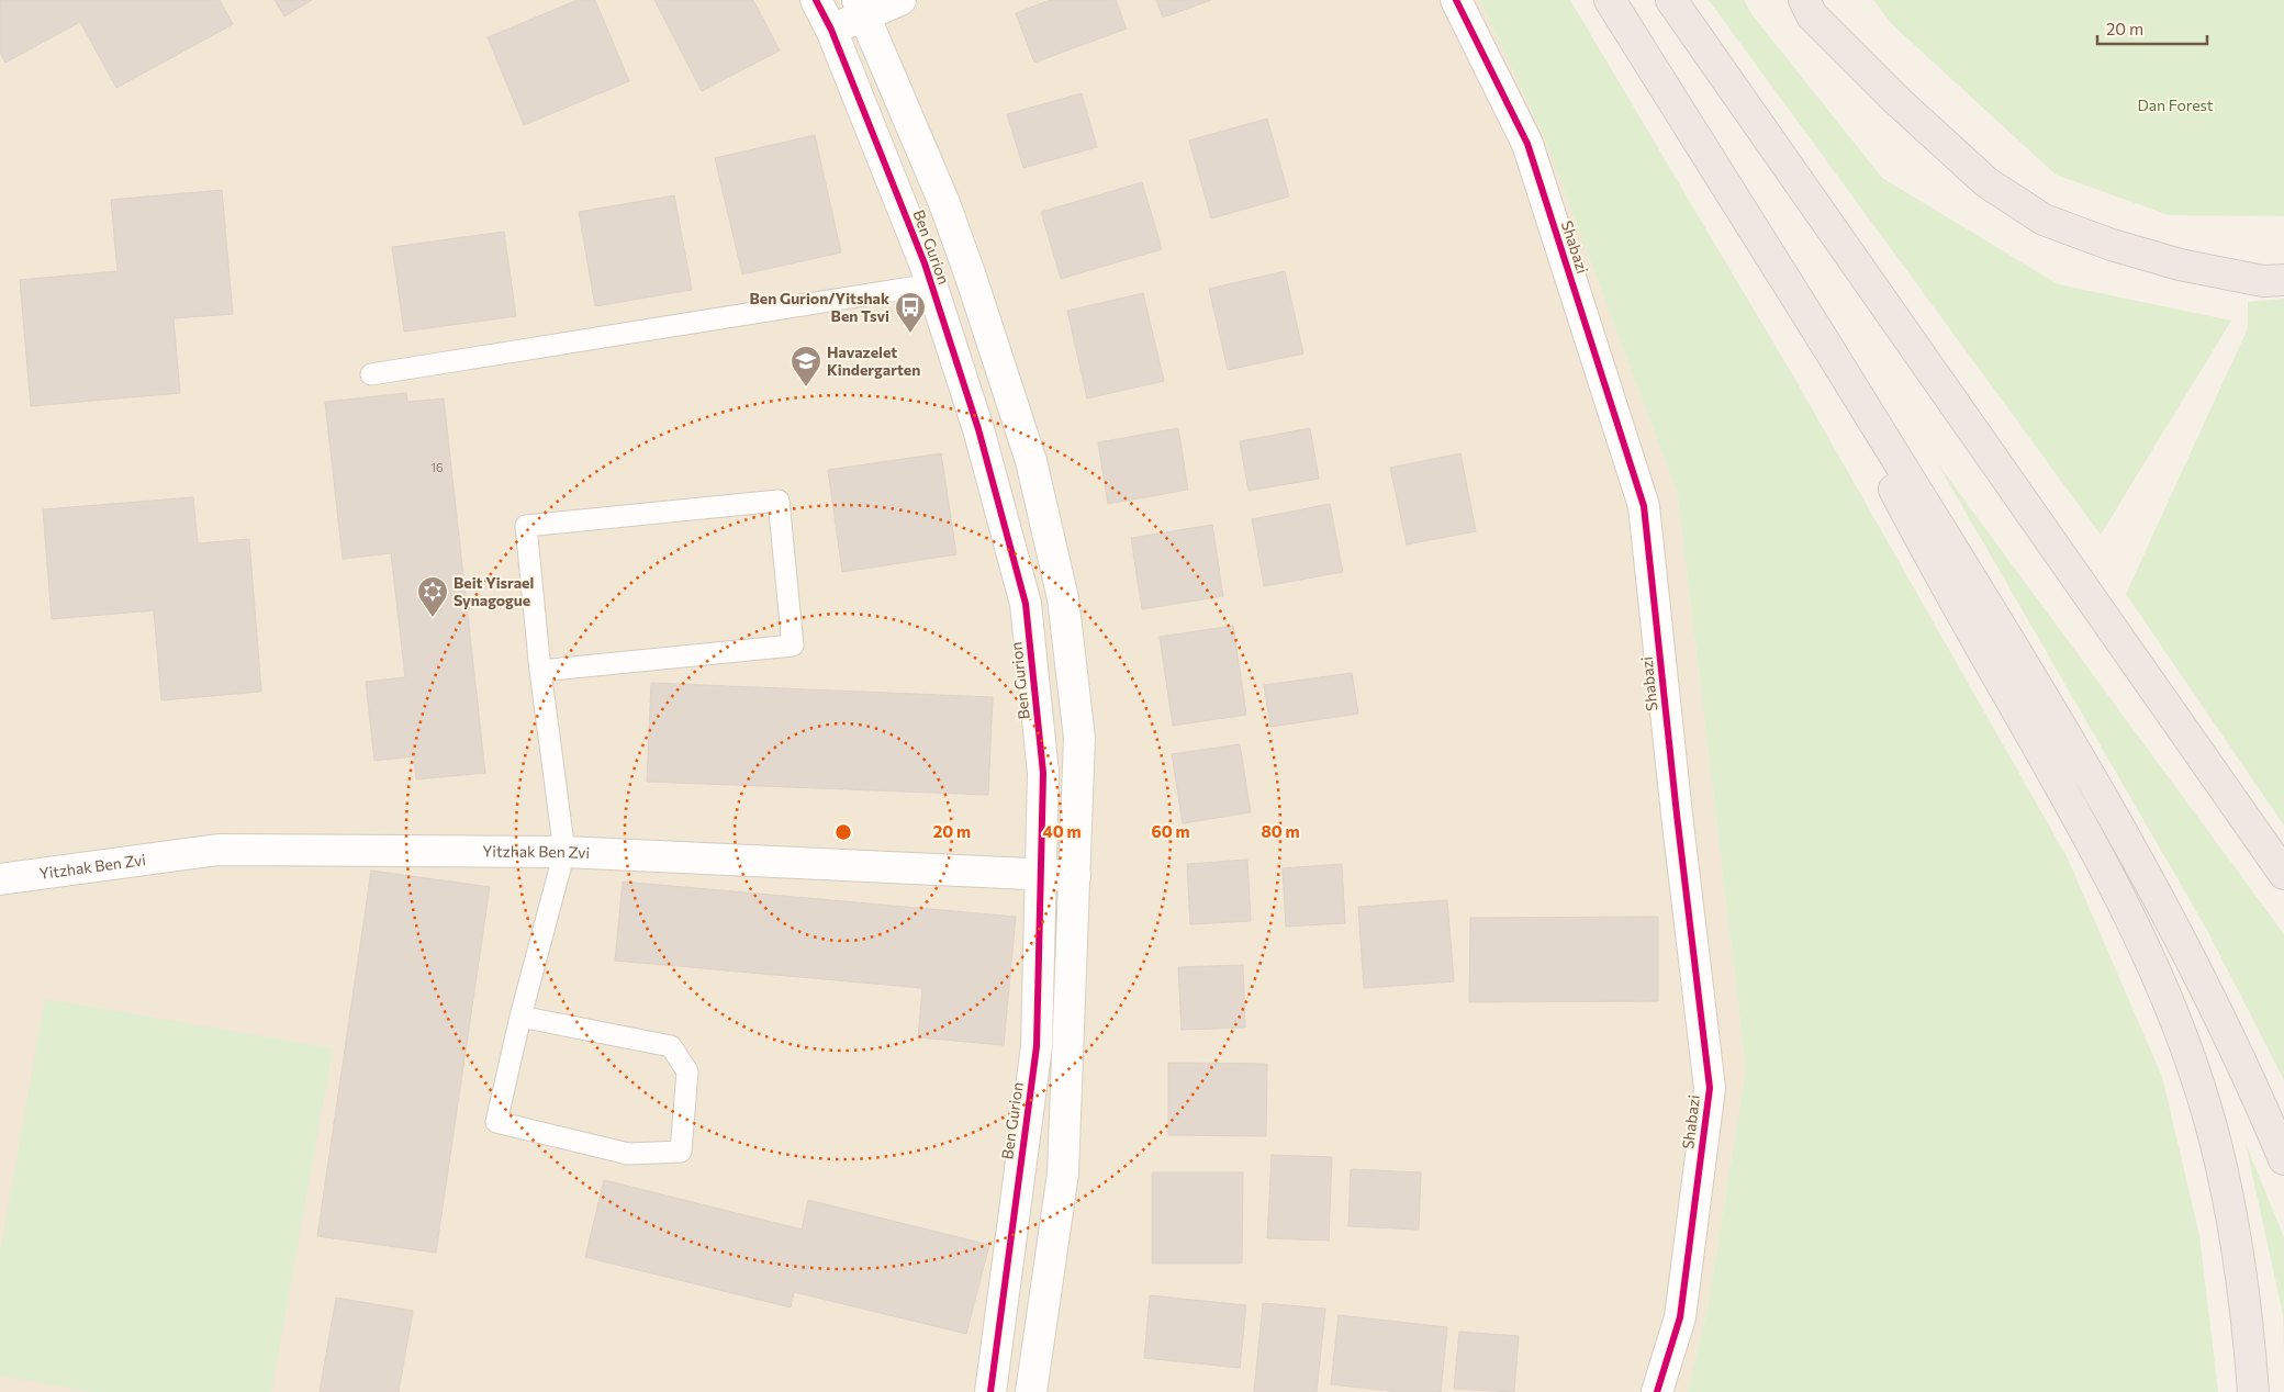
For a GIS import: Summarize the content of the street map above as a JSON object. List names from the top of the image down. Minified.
{"streets":{"street":["Ben Gurion","Shabazi","Yitzhak Ben Zvi"]},"crossings":[["Ben Gurion","Yitzhak Ben Zvi"]],"parks":["Dan Forest"],"places":{"bus stop":["Ben Gurion/Yitshak Ben Tsvi"],"school or university":["Havazelet Kindergarten"],"synagogue":["Beit Yisrael Synagogue"]},"house_numbers":["16"],"scale_bar":"20 m","rings":["20 m","40 m","60 m","80 m"]}
